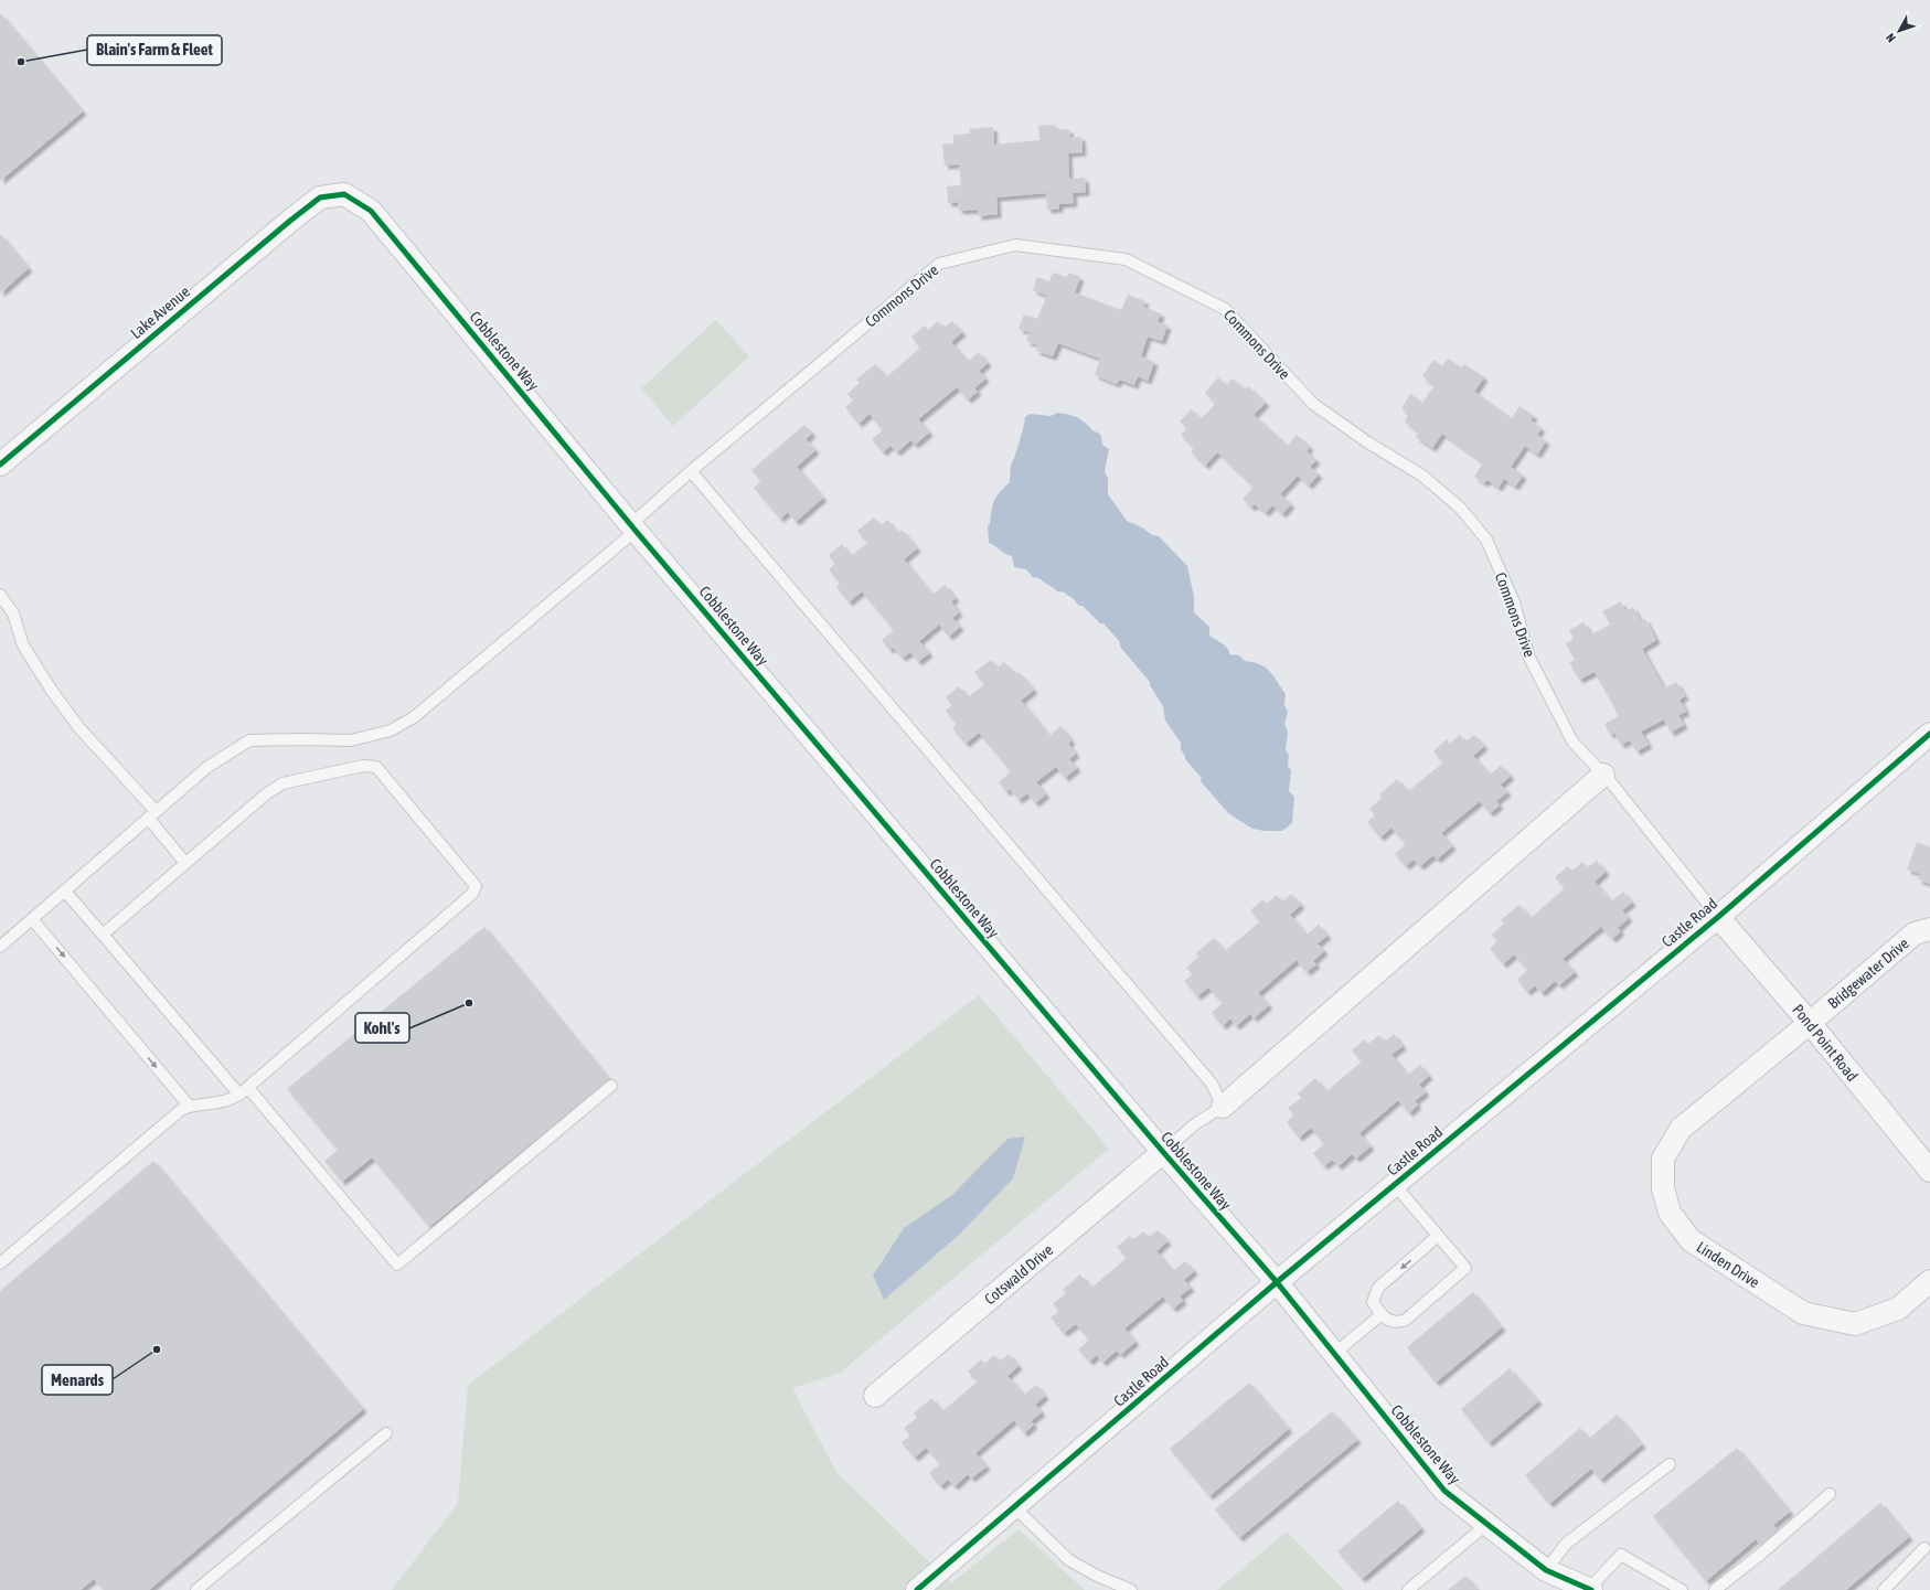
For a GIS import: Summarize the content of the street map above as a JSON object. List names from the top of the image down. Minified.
{"streets":{"street":["Lake Avenue","Cobblestone Way","Castle Road","Bridgewater Drive","Pond Point Road","Linden Drive","Cotswald Drive"],"lane":["Commons Drive"]},"crossings":[["Commons Drive","Cobblestone Way"],["Commons Drive","Castle Road"],["Commons Drive","Pond Point Road"],["Lake Avenue","Cobblestone Way"],["Cobblestone Way","Castle Road"],["Cobblestone Way","Cotswald Drive"],["Castle Road","Pond Point Road"],["Bridgewater Drive","Pond Point Road"],["Bridgewater Drive","Linden Drive"],["Pond Point Road","Linden Drive"]],"places":["Blain's Farm & Fleet","Kohl's","Menards"],"north":"bottom left"}
